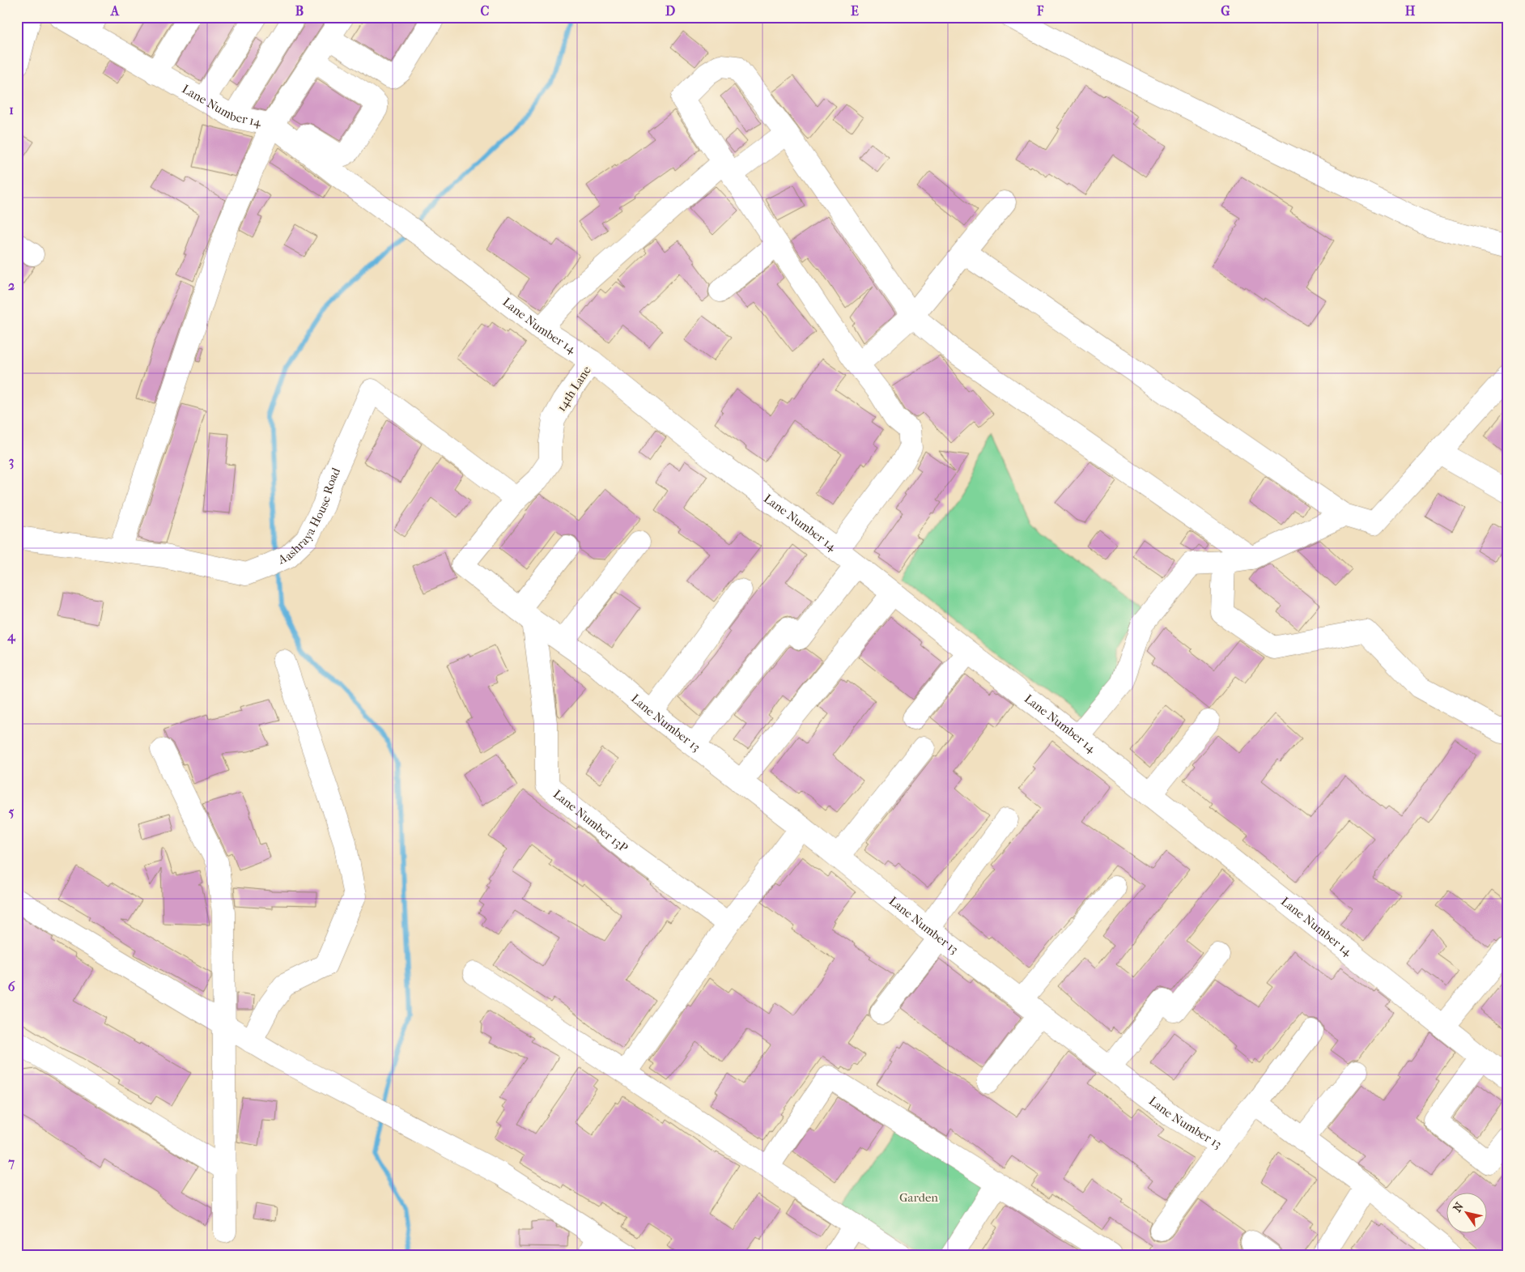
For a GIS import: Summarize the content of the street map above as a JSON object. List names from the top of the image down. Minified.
{"streets":{"street":["Lane Number 14","14th Lane","Aashraya House Road","Lane Number 13","Lane Number 13P"]},"crossings":[["Lane Number 14","14th Lane"],["14th Lane","Aashraya House Road"],["14th Lane","Lane Number 13"],["Aashraya House Road","Lane Number 13"],["Lane Number 13","Lane Number 13P"]],"parks":["Garden"],"north":"top left","grid":{"columns":["A","B","C","D","E","F","G","H"],"rows":["1","2","3","4","5","6","7"]}}
